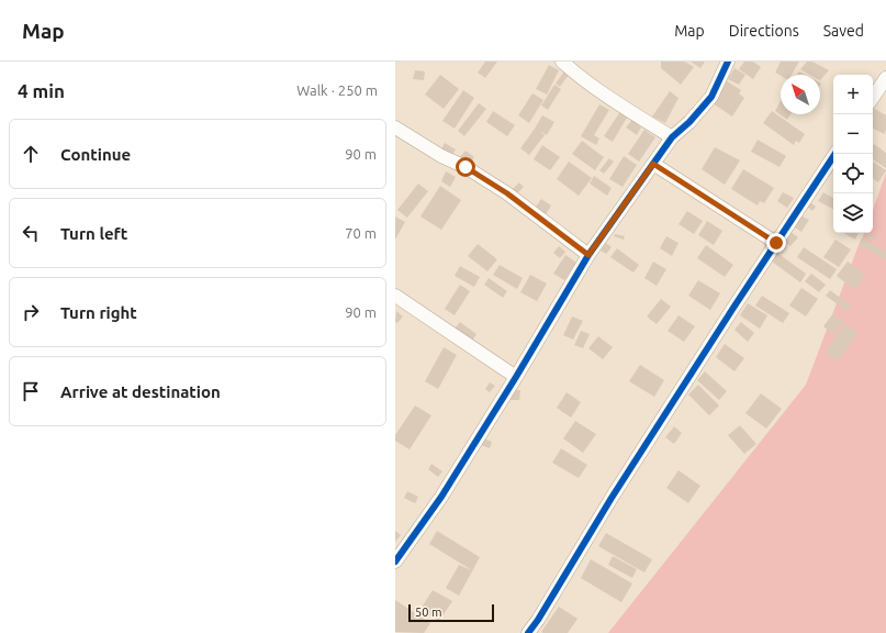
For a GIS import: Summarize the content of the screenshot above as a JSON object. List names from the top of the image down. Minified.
{"scale_bar":"50 m","north":"top left","page":{"header":"Map","nav":["Map","Directions","Saved"],"heading":["4 min","Walk · 250 m"],"map_buttons":["+","−"],"list":[["Continue","90 m"],["Turn left","70 m"],["Turn right","90 m"],"Arrive at destination"],"scale":"50 m"}}
